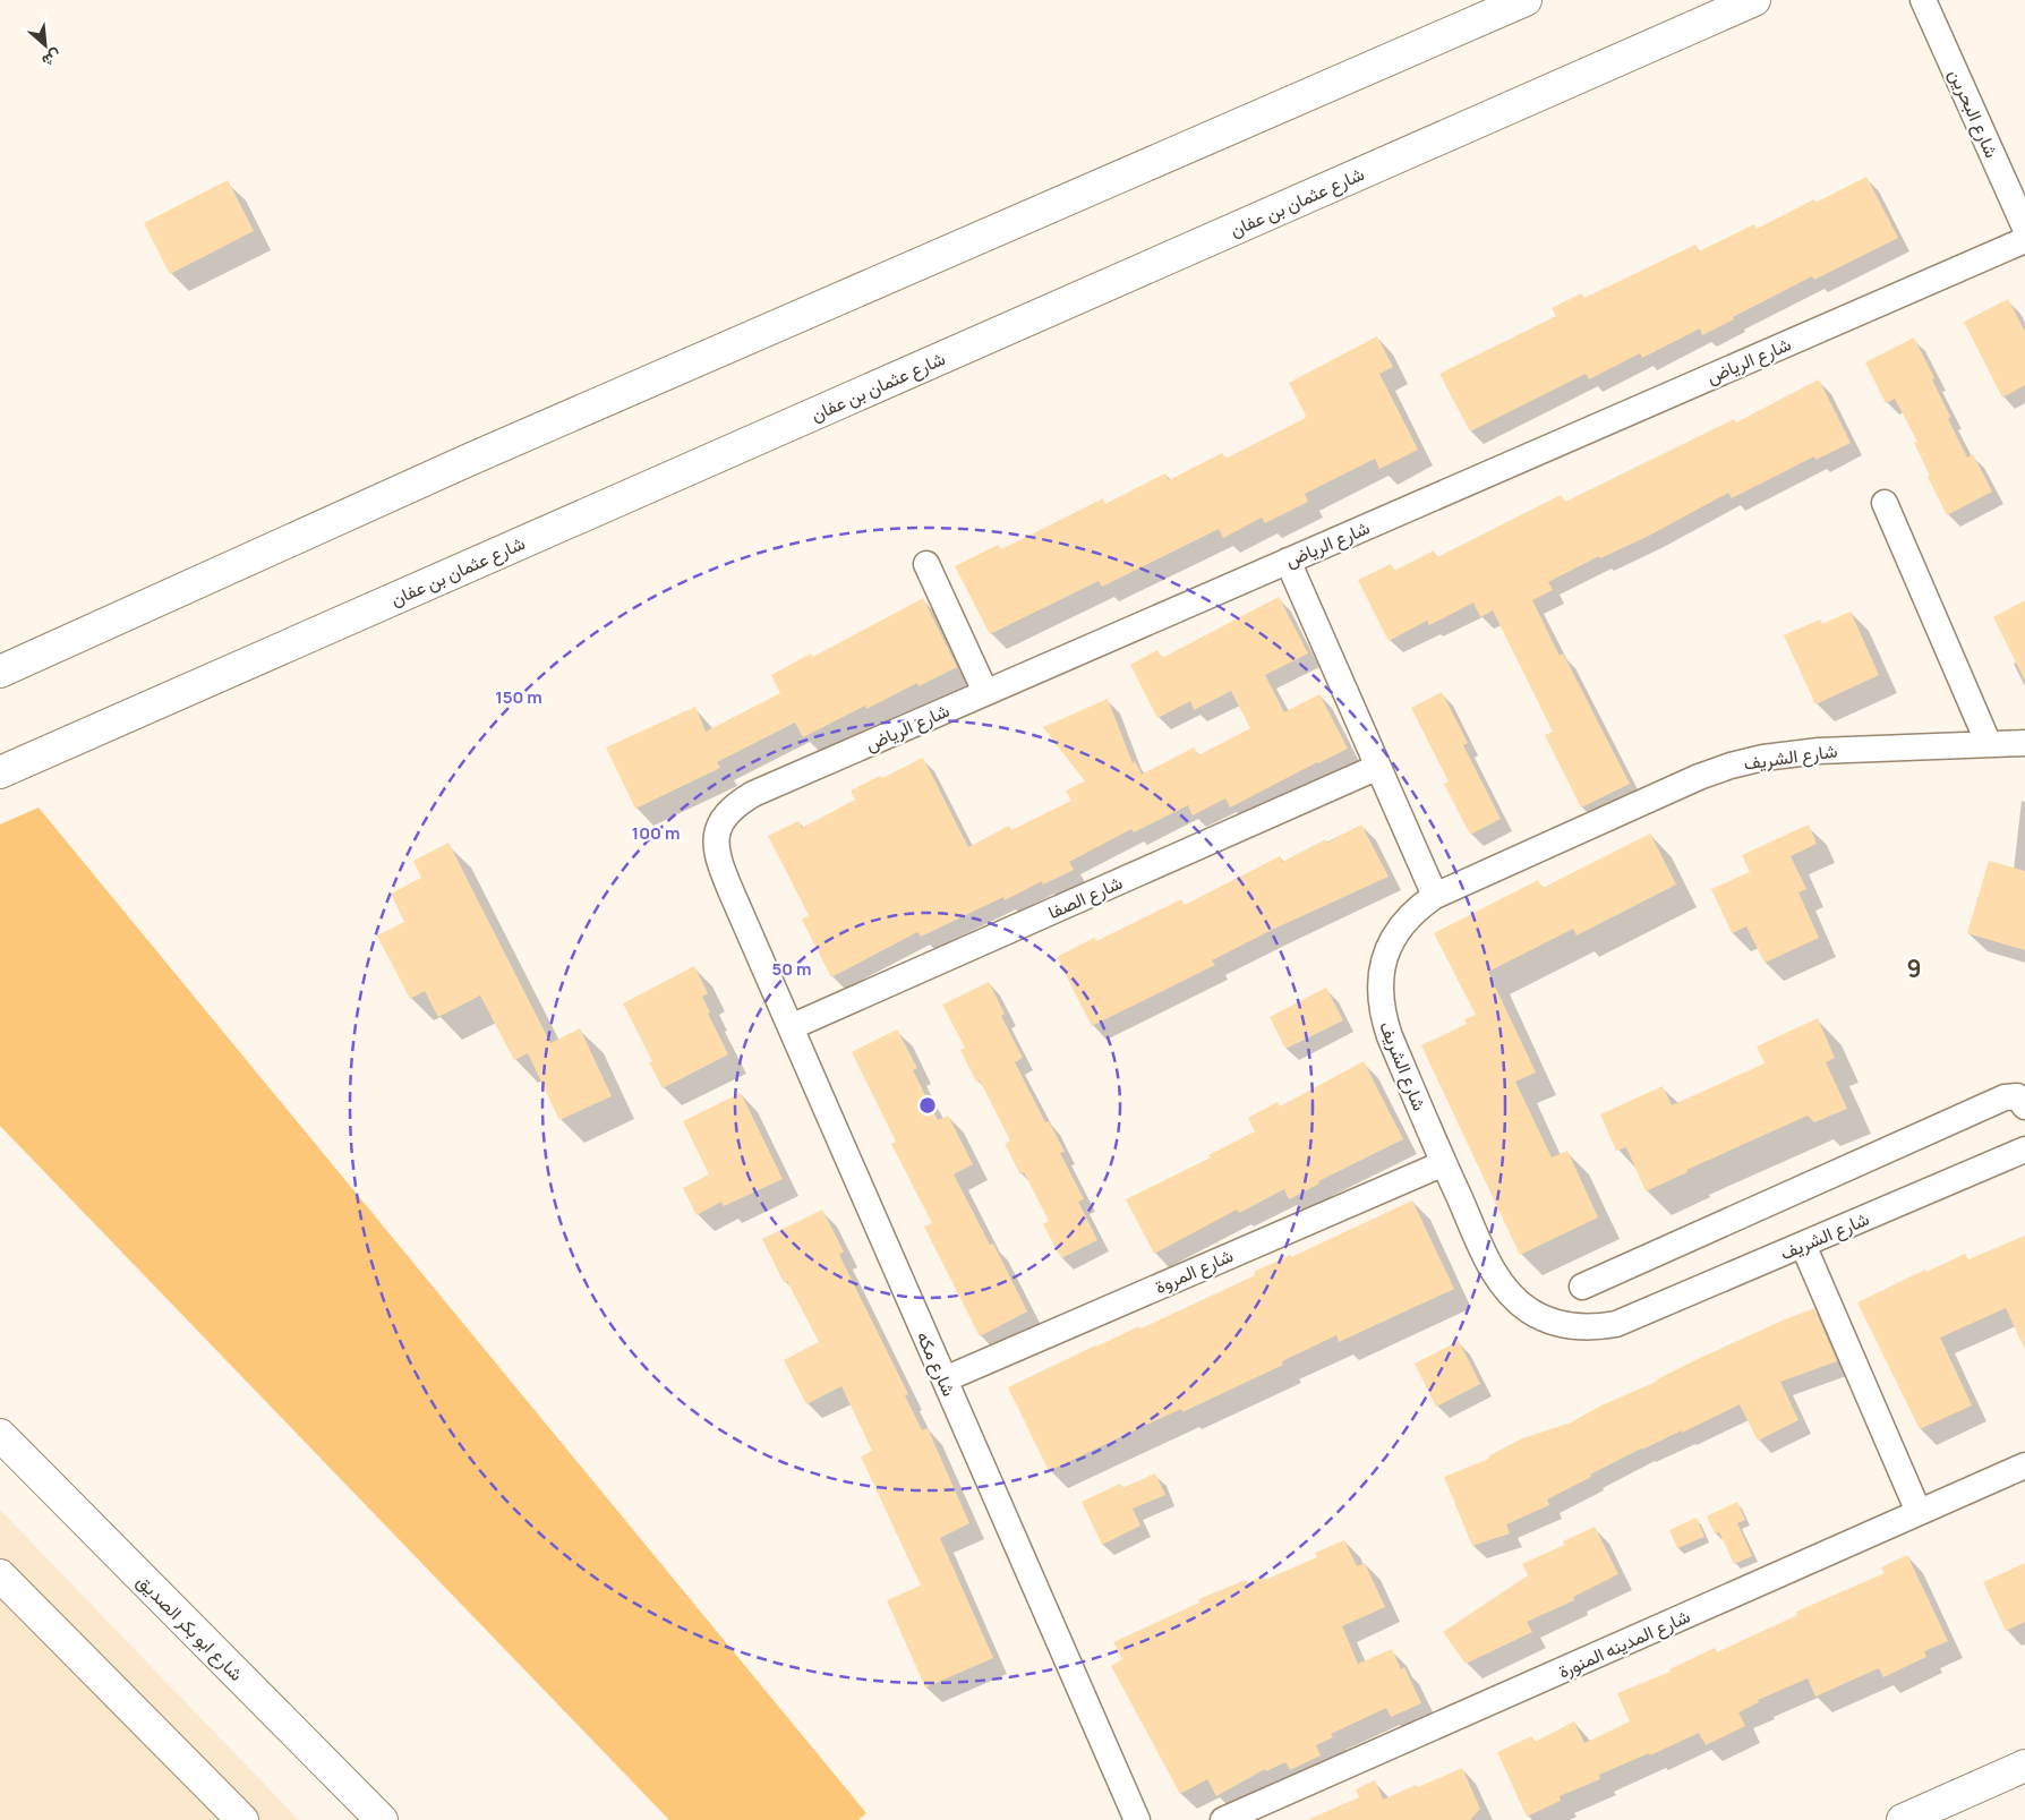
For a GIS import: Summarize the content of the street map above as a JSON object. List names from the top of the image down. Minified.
{"streets":{"main road":["شارع عثمان بن عفان","شارع ابو بكر الصديق"],"street":["شارع البحرين","شارع الرياض","شارع الشريف","شارع الصفا","شارع المروة","شارع مكه","شارع المدينه المنورة"]},"crossings":[["شارع الرياض","شارع مكه"],["شارع الشريف","شارع المروة"],["شارع الصفا","شارع مكه"],["شارع المروة","شارع مكه"]],"districts":["9"],"north":"bottom right","rings":["150 m","100 m","50 m"]}
